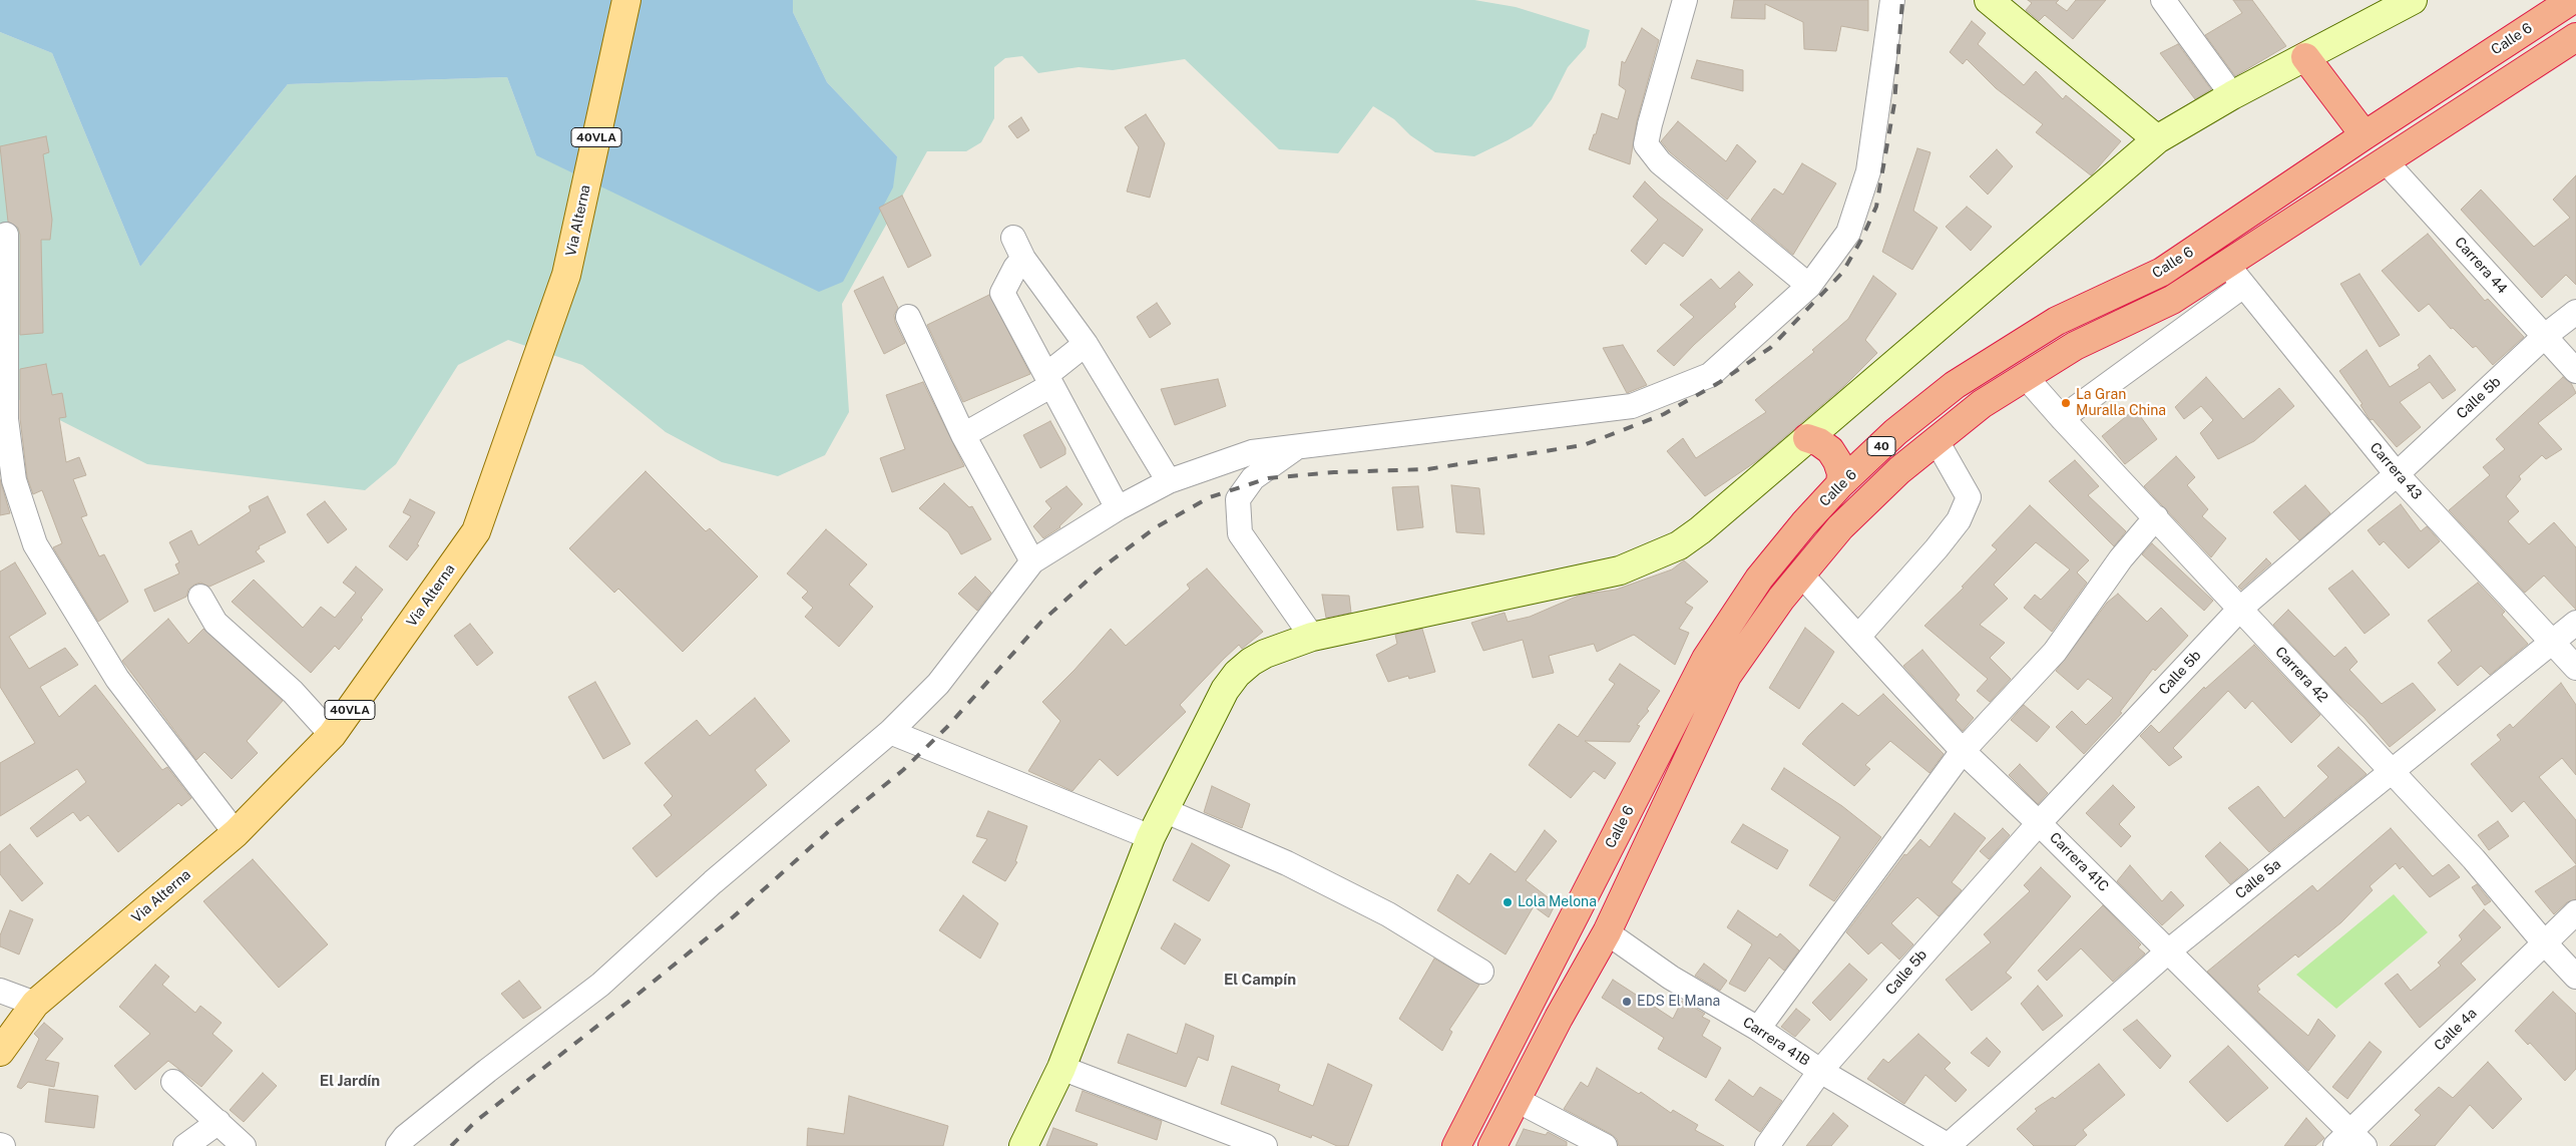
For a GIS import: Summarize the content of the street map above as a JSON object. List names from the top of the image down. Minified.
{"streets":{"highway":["Calle 6","40"],"main road":["40VLA","Via Alterna"],"street":["Carrera 44","Calle 5b","Carrera 43","Carrera 42","Carrera 41C","Calle 5a","Calle 4a","Carrera 41B"]},"crossings":[["Calle 6","Carrera 44"],["Calle 6","Carrera 43"],["Calle 6","Carrera 42"],["Calle 6","Carrera 41C"],["Calle 6","Carrera 41B"],["Carrera 44","Calle 5b"],["Calle 5b","Carrera 43"],["Calle 5b","Carrera 42"],["Calle 5b","Carrera 41C"],["Calle 5b","Carrera 41B"],["Carrera 43","Calle 5a"],["Carrera 42","Calle 5a"],["Carrera 42","Calle 4a"],["Carrera 41C","Calle 5a"],["Carrera 41C","Calle 4a"],["Calle 5a","Carrera 41B"]],"districts":["El Campín","El Jardín"],"places":["La Gran Muralla China","Lola Melona","EDS El Mana"]}
